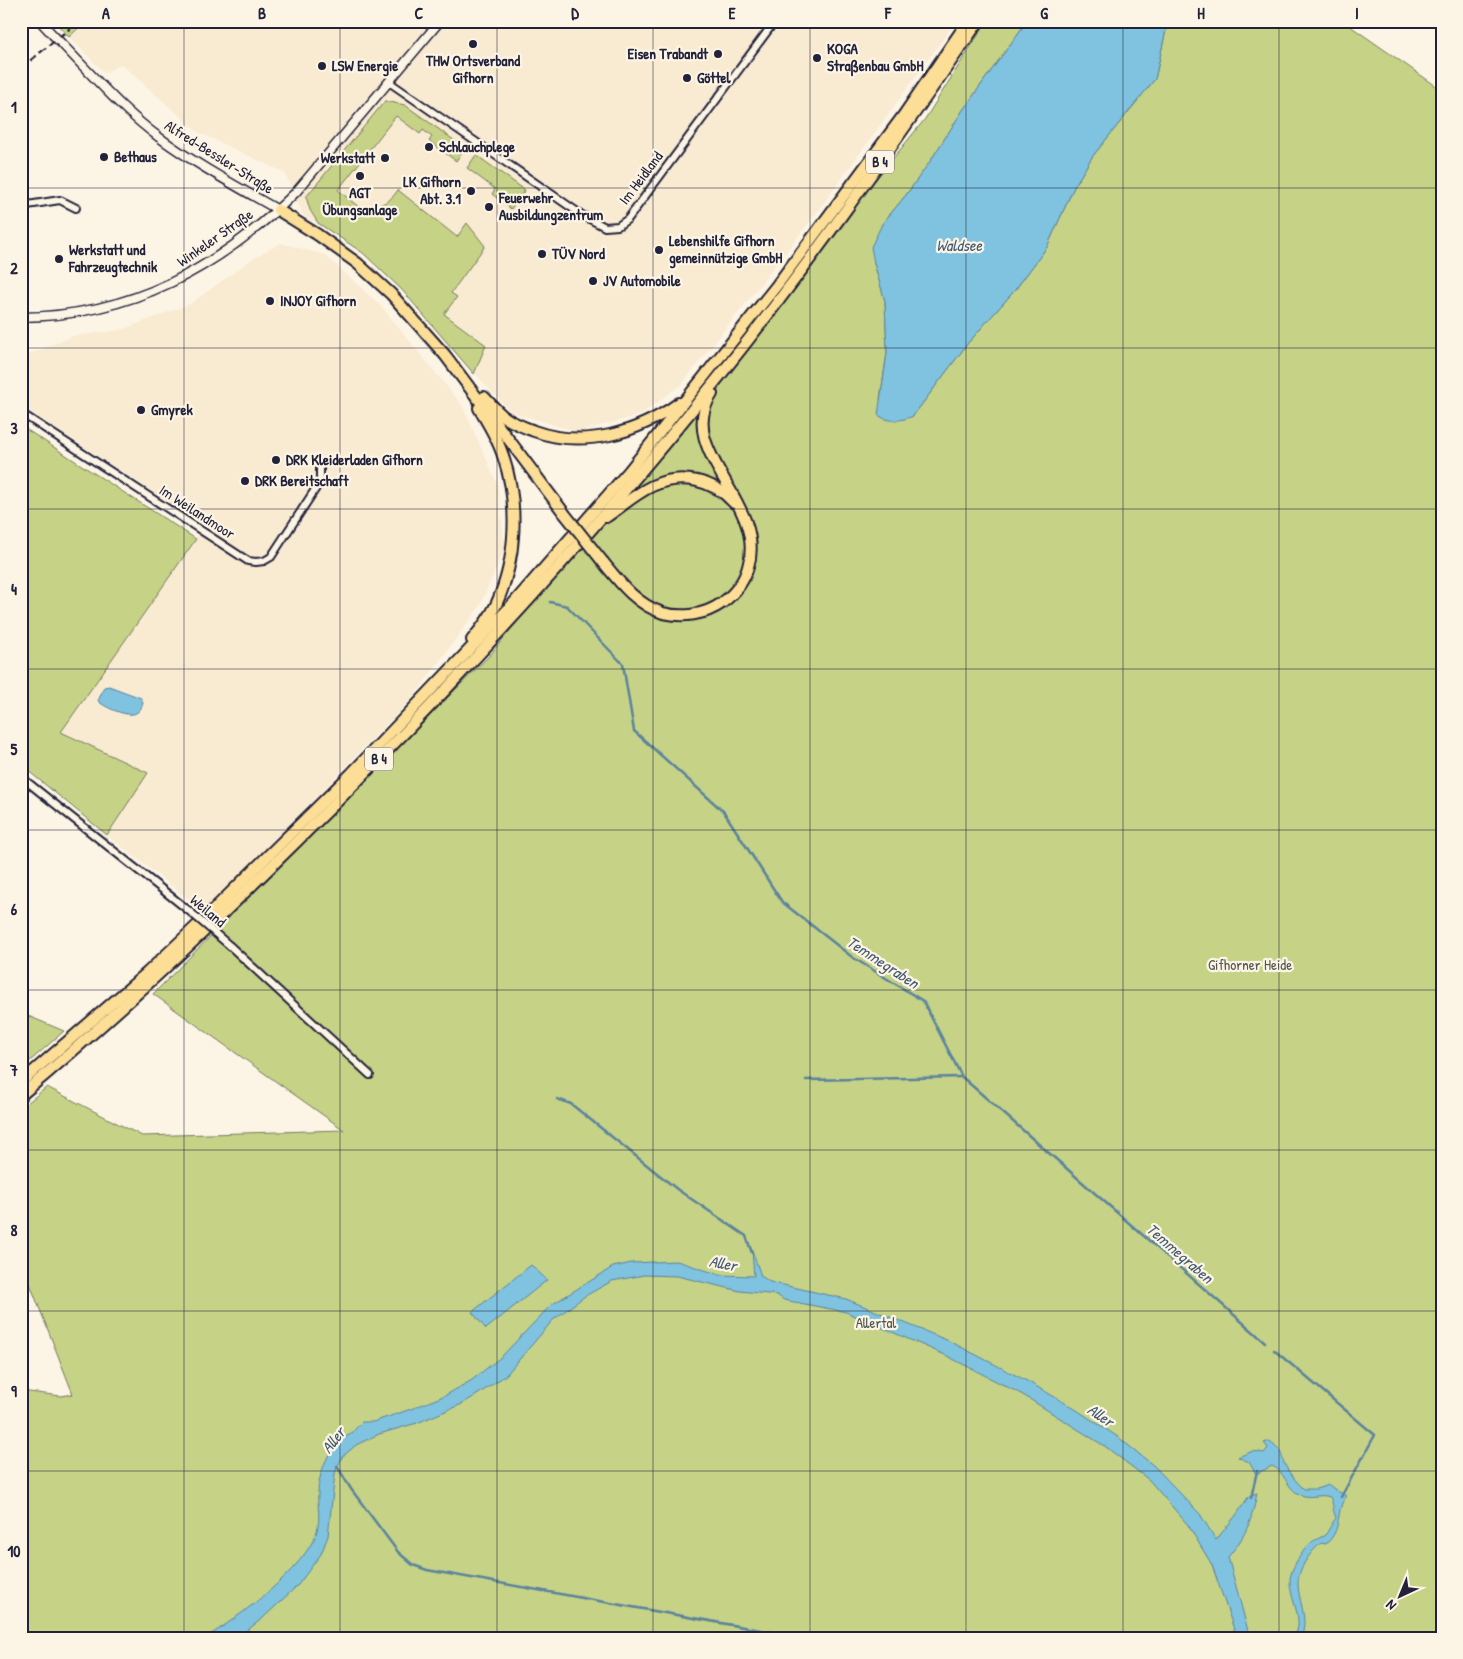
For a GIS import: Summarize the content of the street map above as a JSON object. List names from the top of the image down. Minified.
{"streets":{"highway":["B 4"],"street":["Alfred-Bessler-Straße","Im Heidland","Winkeler Straße","Im Weilandmoor","Weiland"]},"crossings":[["Alfred-Bessler-Straße","Winkeler Straße"]],"water":["Waldsee","Temmegraben","Aller"],"parks":["Gifhorner Heide","Allertal"],"places":["THW Ortsverband Gifhorn","Eisen Trabandt","KOGA Straßenbau GmbH","LSW Energie","Göttel","Schlauchplege","Bethaus","Werkstatt","AGT Übungsanlage","LK Gifhorn Abt. 3.1","Feuerwehr Ausbildungzentrum","Lebenshilfe Gifhorn gemeinnützige GmbH","TÜV Nord","Werkstatt und Fahrzeugtechnik","JV Automobile","INJOY Gifhorn","Gmyrek","DRK Kleiderladen Gifhorn","DRK Bereitschaft"],"north":"bottom left","grid":{"columns":["A","B","C","D","E","F","G","H","I"],"rows":["1","2","3","4","5","6","7","8","9","10"]}}
